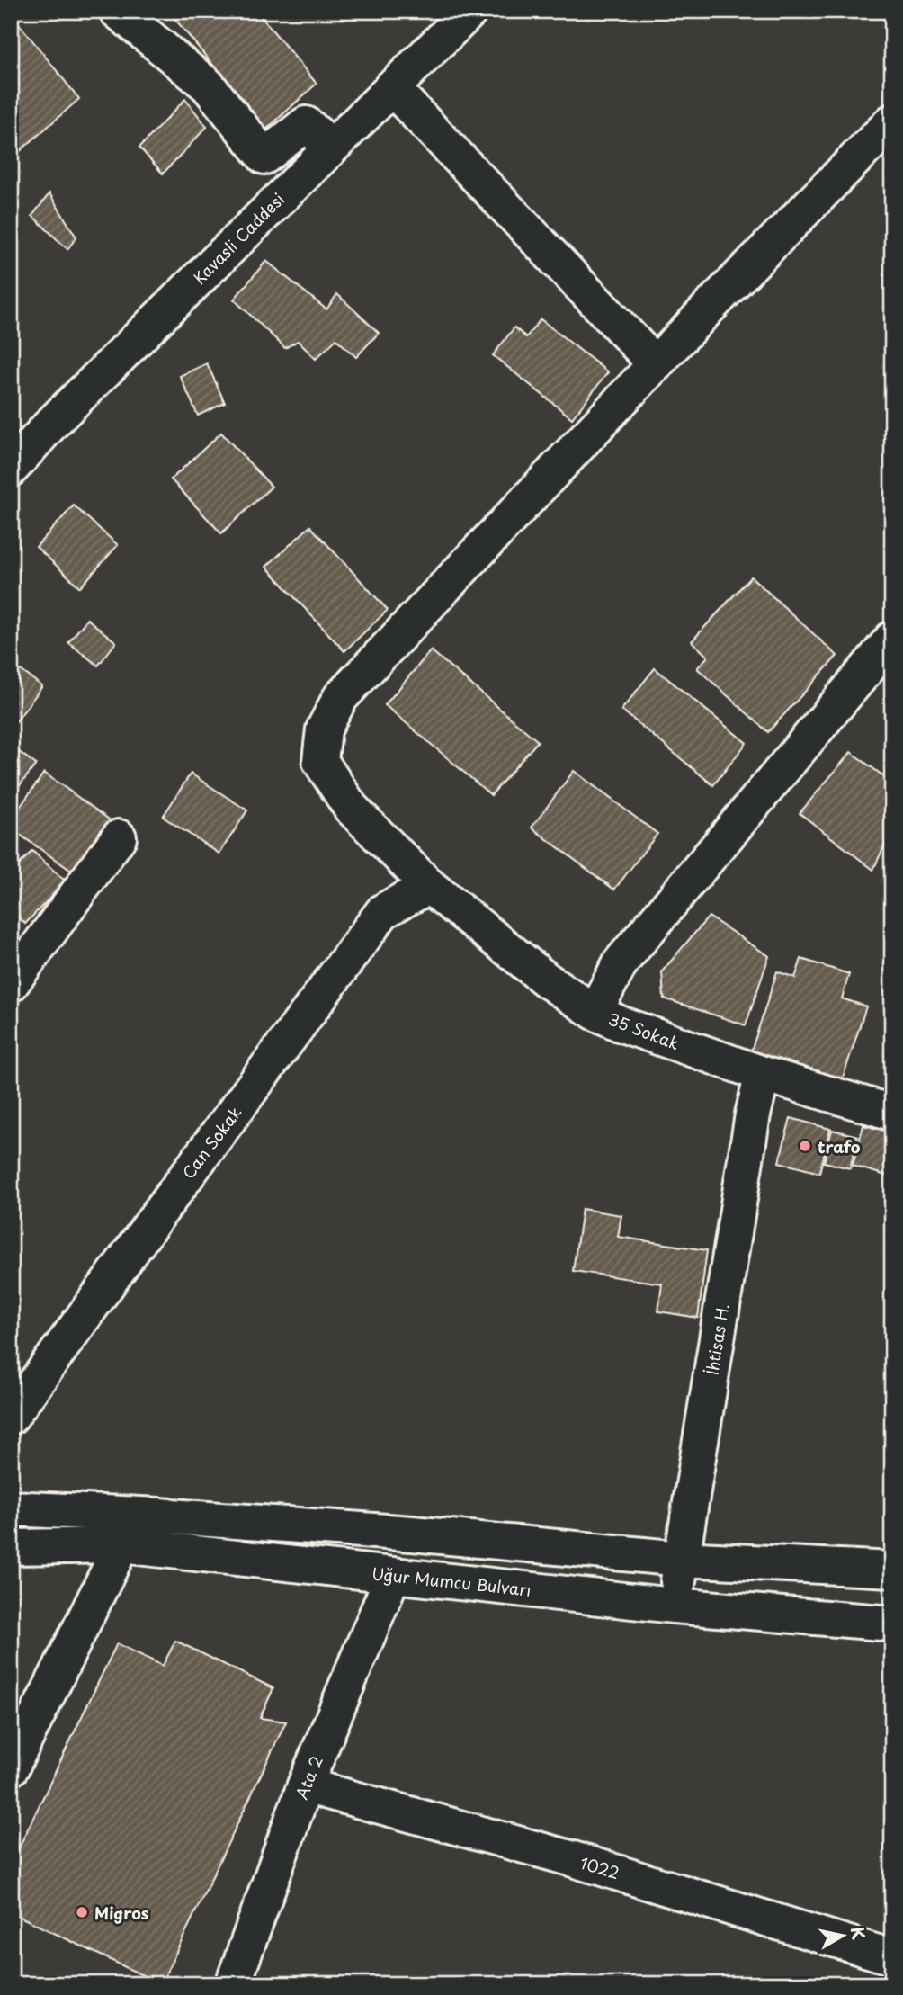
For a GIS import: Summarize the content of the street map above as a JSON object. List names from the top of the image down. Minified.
{"streets":{"street":["Kavasli Caddesi","35 Sokak","Can Sokak","İhtisas H.","Uğur Mumcu Bulvarı","Ata 2","1022"]},"crossings":[["35 Sokak","Can Sokak"],["35 Sokak","İhtisas H."],["İhtisas H.","Uğur Mumcu Bulvarı"],["Uğur Mumcu Bulvarı","Ata 2"],["Ata 2","1022"]],"places":["trafo","Migros"],"north":"right"}
